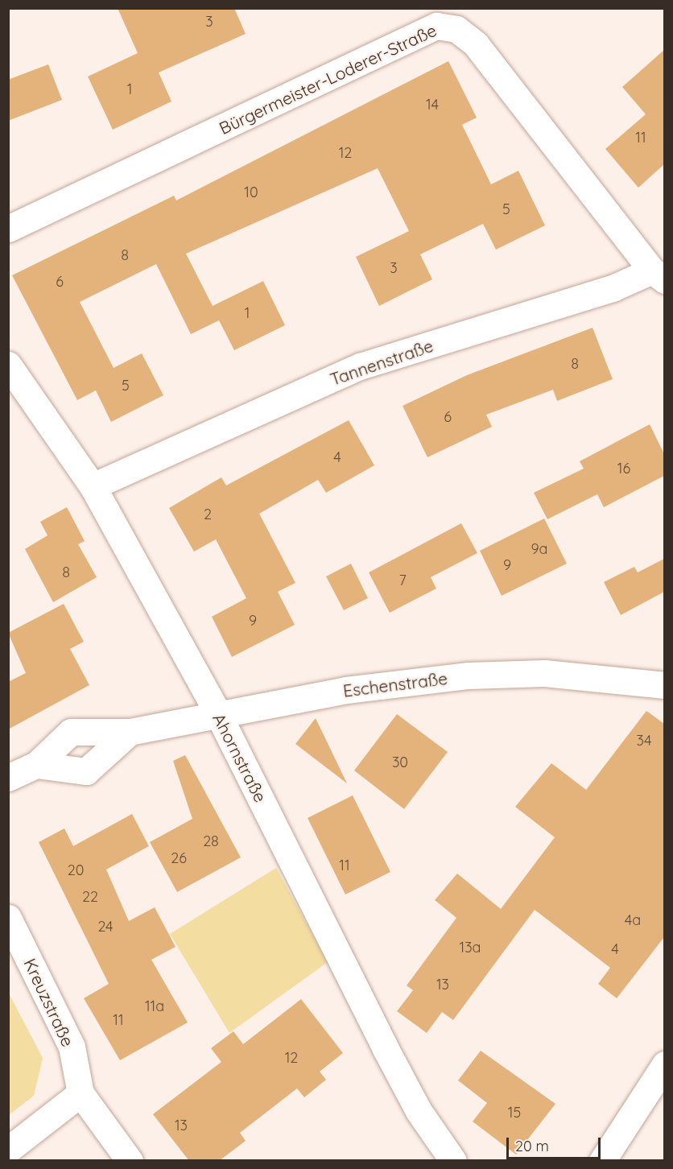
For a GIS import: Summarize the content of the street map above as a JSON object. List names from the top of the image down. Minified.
{"streets":{"street":["Bürgermeister-Loderer-Straße","Tannenstraße","Eschenstraße","Ahornstraße","Kreuzstraße"]},"crossings":[["Bürgermeister-Loderer-Straße","Tannenstraße"],["Tannenstraße","Ahornstraße"],["Eschenstraße","Ahornstraße"]],"house_numbers":["3","1","14","11","12","10","5","8","3","6","1","8","5","6","4","16","2","9a","9","8","7","9","34","30","28","26","11","20","22","4a","24","13a","4","13","11a","11","12","15","13"],"scale_bar":"20 m"}
